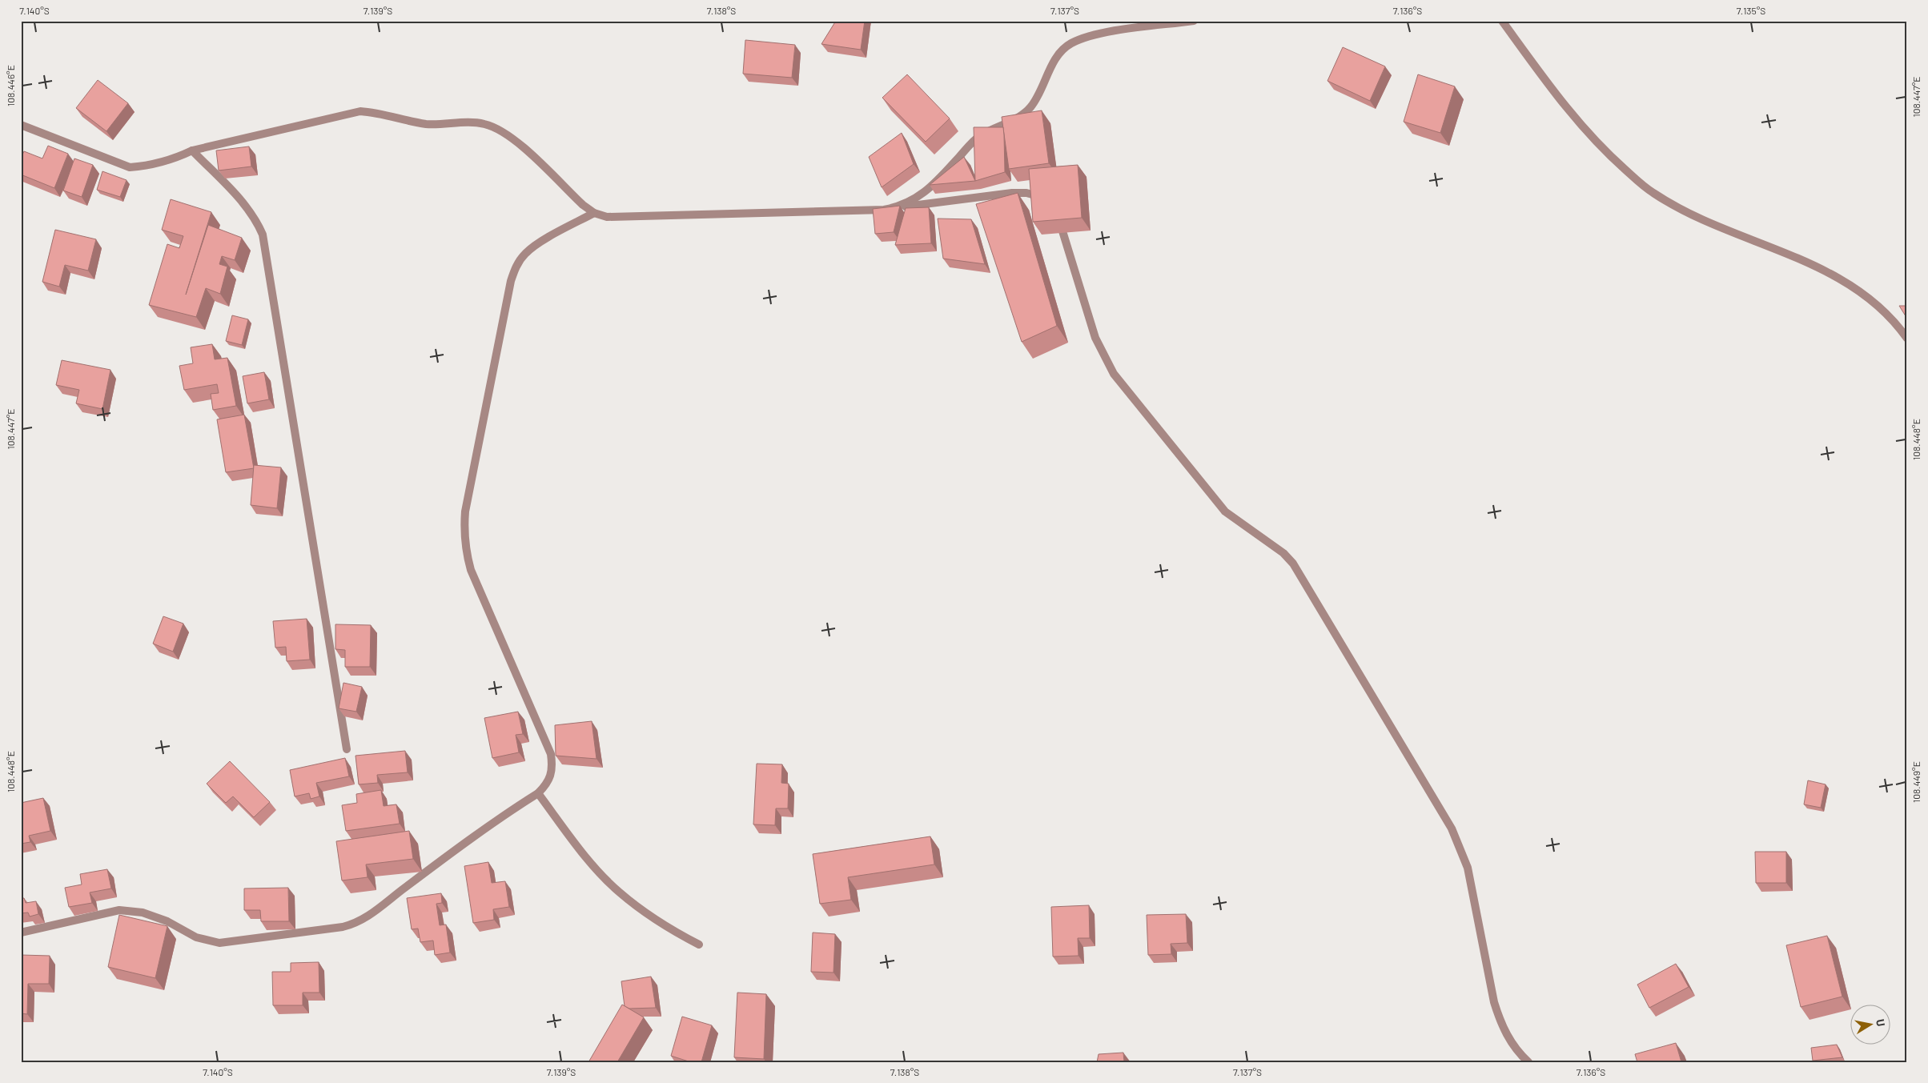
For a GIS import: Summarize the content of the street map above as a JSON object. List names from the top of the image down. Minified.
{"north":"right","coordinates":["7.140°S","7.139°S","7.138°S","7.137°S","7.136°S","7.135°S","108.446°E","108.447°E","108.448°E","108.449°E"]}
